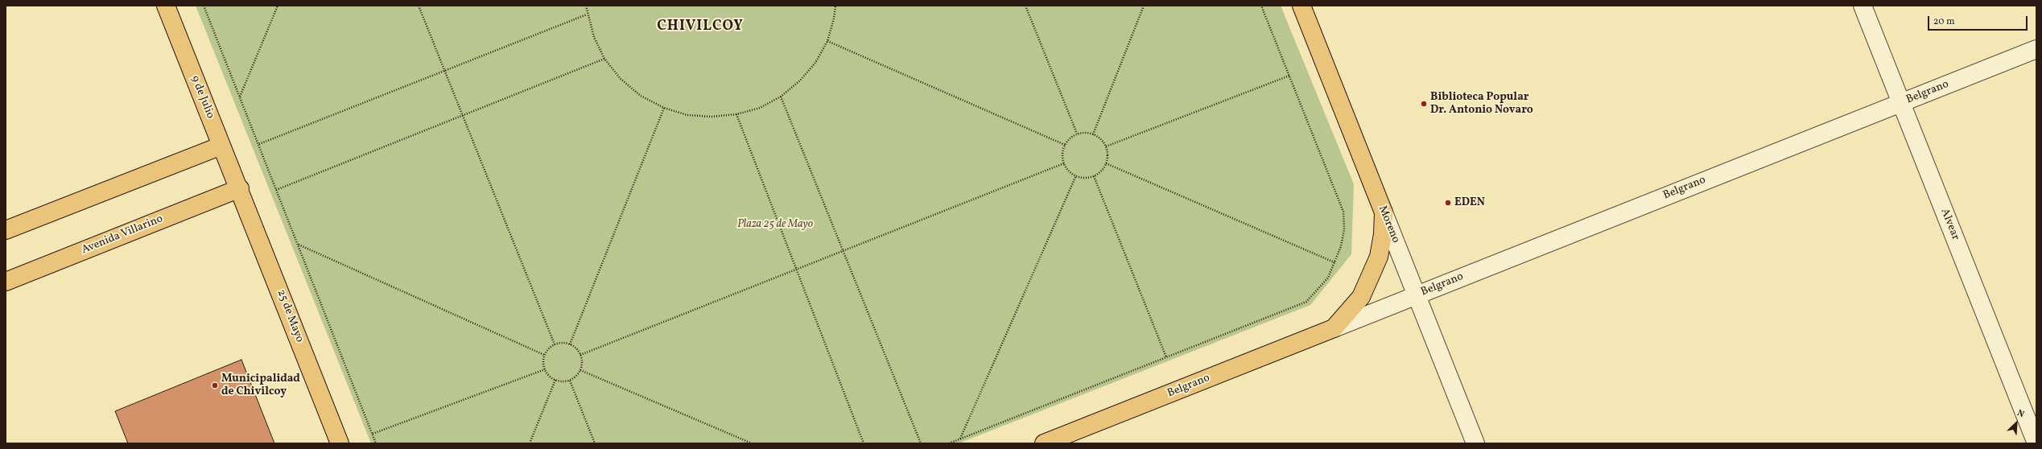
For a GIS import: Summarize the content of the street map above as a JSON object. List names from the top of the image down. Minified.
{"streets":{"main road":["Belgrano","9 de Julio","Moreno","Avenida Villarino","25 de Mayo"],"street":["Alvear"]},"crossings":[["Belgrano","Moreno"],["Belgrano","Alvear"],["9 de Julio","Avenida Villarino"],["9 de Julio","25 de Mayo"],["Avenida Villarino","25 de Mayo"]],"districts":["CHIVILCOY"],"parks":["Plaza 25 de Mayo"],"places":["Biblioteca Popular Dr. Antonio Novaro","EDEN","Municipalidad de Chivilcoy"],"scale_bar":"20 m","north":"top right"}
